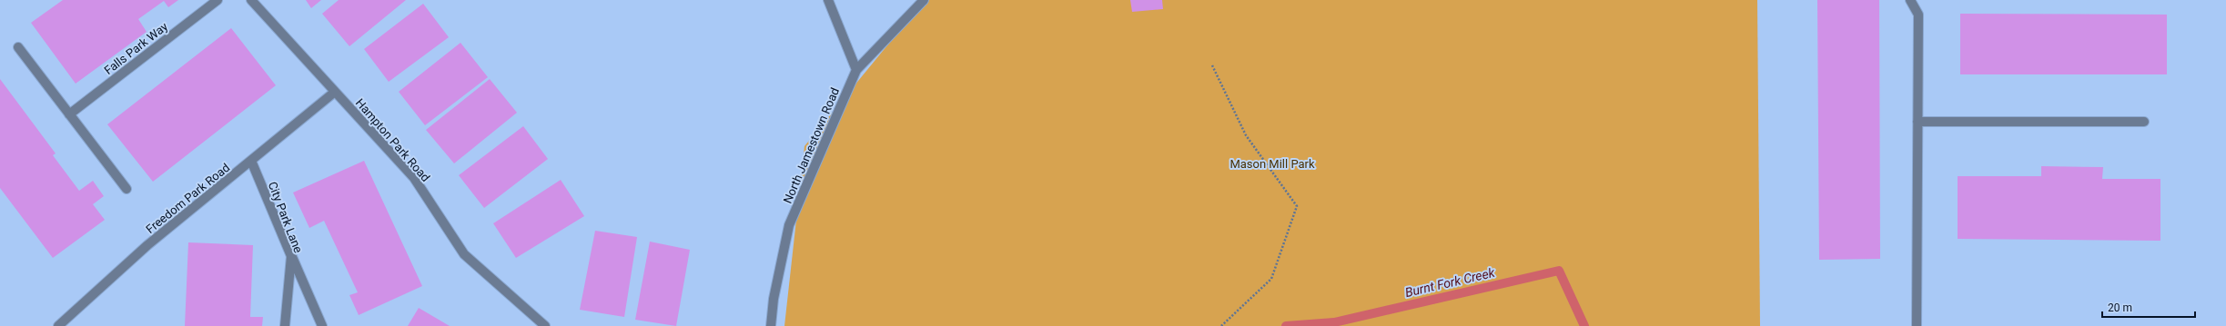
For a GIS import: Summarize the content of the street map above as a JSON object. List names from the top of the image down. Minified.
{"streets":{"street":["Falls Park Way","Hampton Park Road","North Jamestown Road","Freedom Park Road","City Park Lane"]},"crossings":[["Hampton Park Road","Freedom Park Road"],["Freedom Park Road","City Park Lane"]],"water":["Burnt Fork Creek"],"parks":["Mason Mill Park"],"scale_bar":"20 m"}
